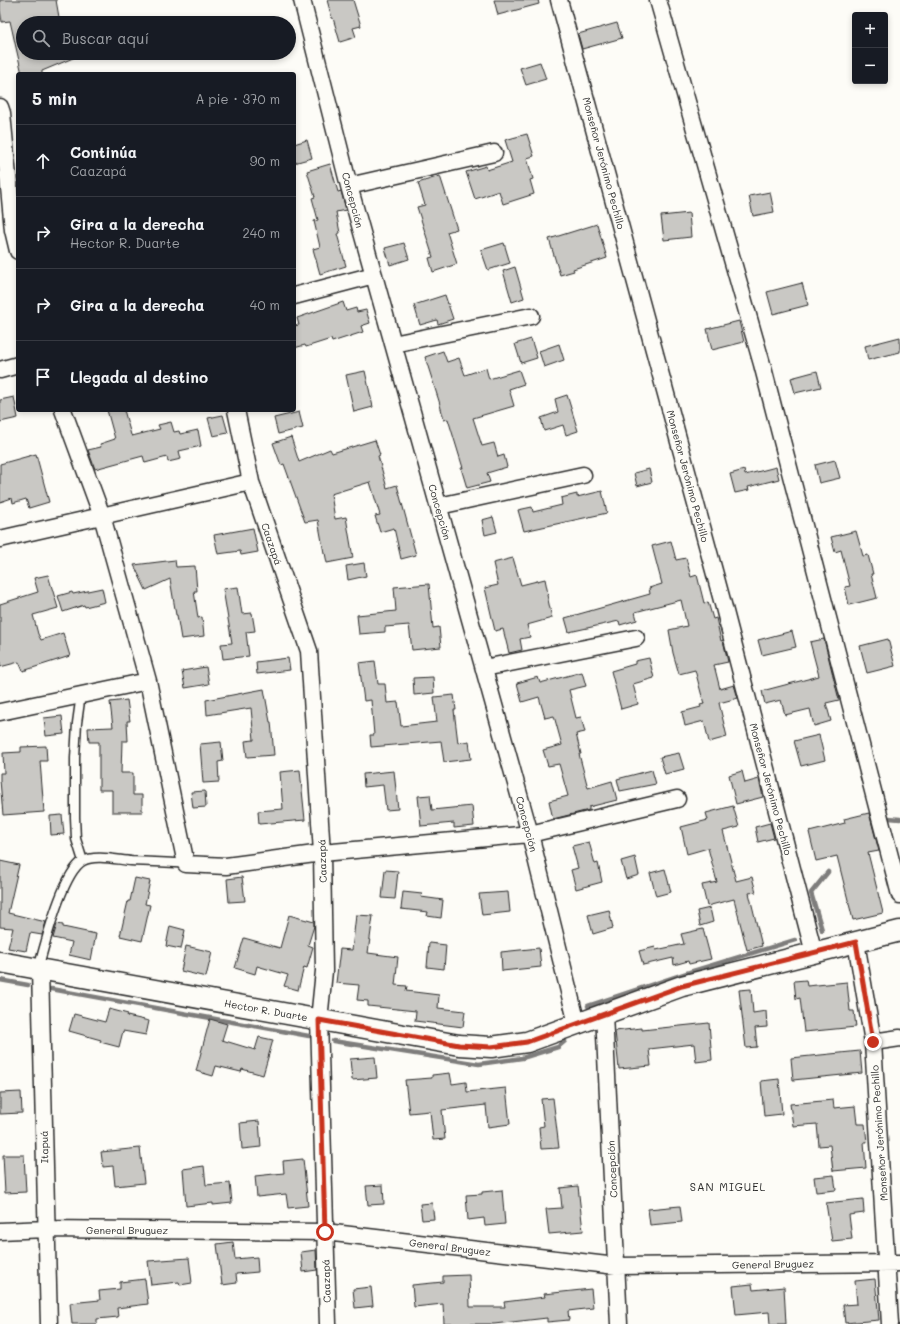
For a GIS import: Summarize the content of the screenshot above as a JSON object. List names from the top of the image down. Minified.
{"streets":{"street":["Monseñor Jerónimo Pechillo","Concepción","Caazapá","Hector R. Duarte","Itapuá","General Bruguez"]},"crossings":[["Monseñor Jerónimo Pechillo","Hector R. Duarte"],["Monseñor Jerónimo Pechillo","General Bruguez"],["Concepción","Hector R. Duarte"],["Concepción","General Bruguez"],["Caazapá","Hector R. Duarte"],["Caazapá","General Bruguez"],["Hector R. Duarte","Itapuá"],["Itapuá","General Bruguez"]],"districts":["SAN MIGUEL"],"page":{"map_buttons":["+","−"],"search":"Buscar aquí","heading":["5 min","A pie · 370 m"],"list":[["Continúa","Caazapá","90 m"],["Gira a la derecha","Hector R. Duarte","240 m"],["Gira a la derecha","40 m"],"Llegada al destino"]}}
